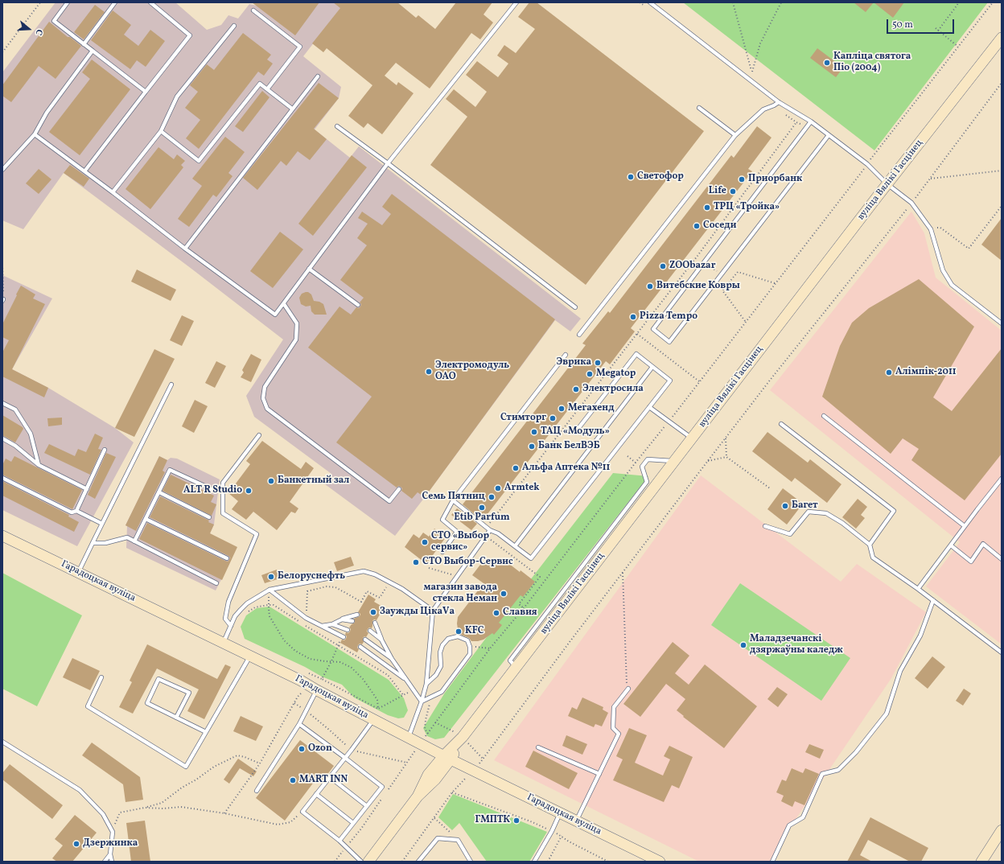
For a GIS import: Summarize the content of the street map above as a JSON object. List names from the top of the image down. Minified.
{"streets":{"main road":["вуліца Вялікі Гасцінец","Гарадоцкая вуліца"]},"crossings":[["вуліца Вялікі Гасцінец","Гарадоцкая вуліца"]],"places":["Капліца святога Піо (2004)","Светофор","Приорбанк","Life","ТРЦ «Тройка»","Соседи","ZOObazar","Витебские Ковры","Pizza Tempo","Эврика","Электромодуль ОАО","Алімпік-2011","Megatop","Электросила","Мегахенд","Стимторг","ТАЦ «Модуль»","Банк БелВЭБ","Альфа Аптека №11","Банкетный зал","Armtek","ALT R Studio","Семь Пятниц","Багет","Etib Parfum","СТО «Выбор сервис»","СТО Выбор-Сервис","Белоруснефть","магазин завода стекла Неман","Заужды ЦікаVа","Славия","KFC","Маладзечанскі дзяржаўны каледж","Ozon","MART INN","ГМПТК","Дзержинка"],"scale_bar":"50 m","north":"right"}
